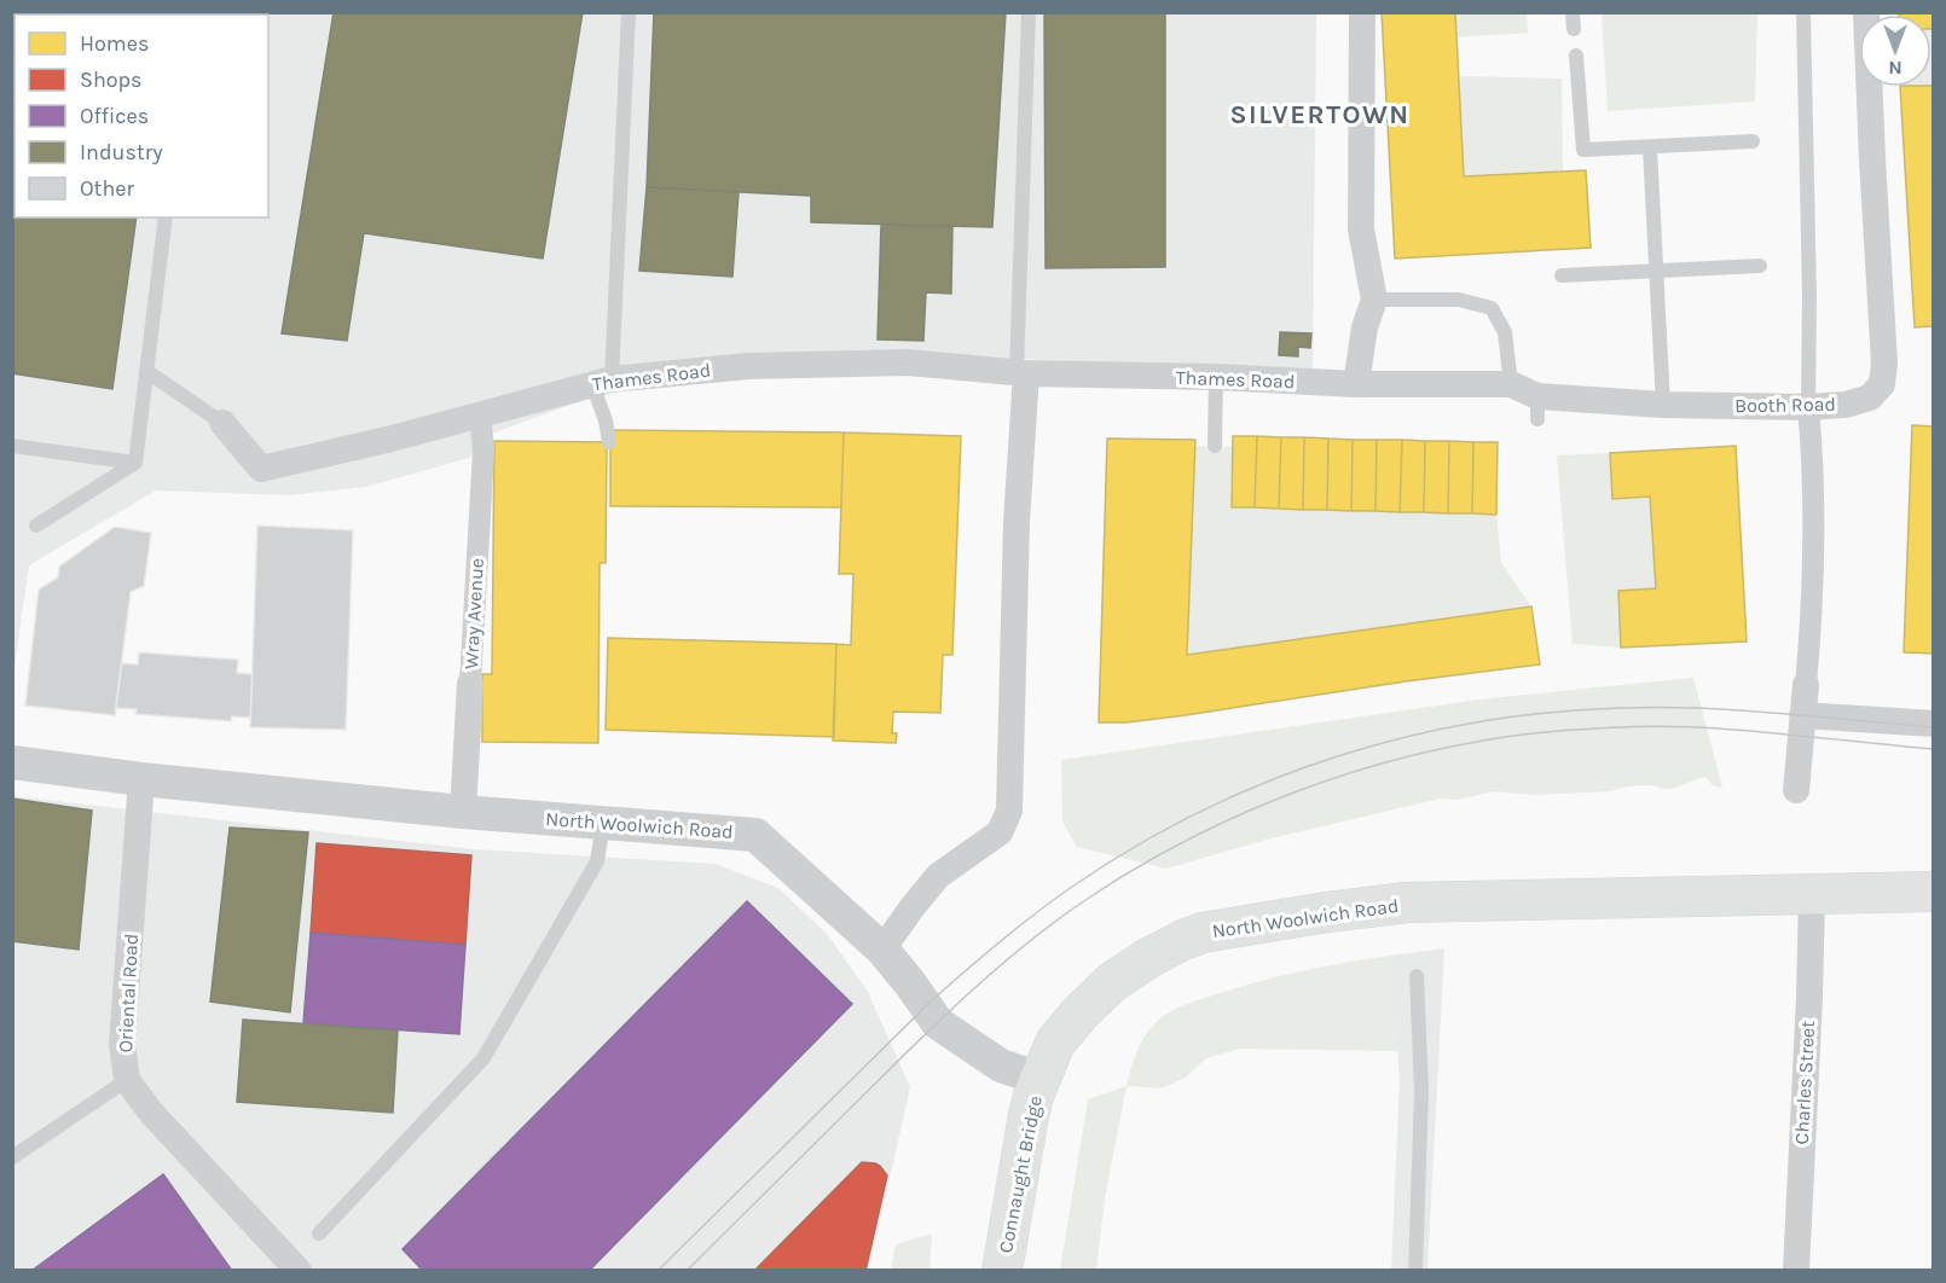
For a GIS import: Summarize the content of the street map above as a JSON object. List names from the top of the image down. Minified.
{"streets":{"main road":["North Woolwich Road","Connaught Bridge"],"street":["Thames Road","Booth Road","Wray Avenue","Oriental Road","Charles Street"]},"crossings":[["Thames Road","Booth Road"],["Thames Road","Wray Avenue"],["Wray Avenue","North Woolwich Road"],["North Woolwich Road","Oriental Road"],["North Woolwich Road","Charles Street"],["North Woolwich Road","Connaught Bridge"]],"districts":["SILVERTOWN"],"legend":["Homes","Shops","Offices","Industry","Other"],"north":"bottom"}
